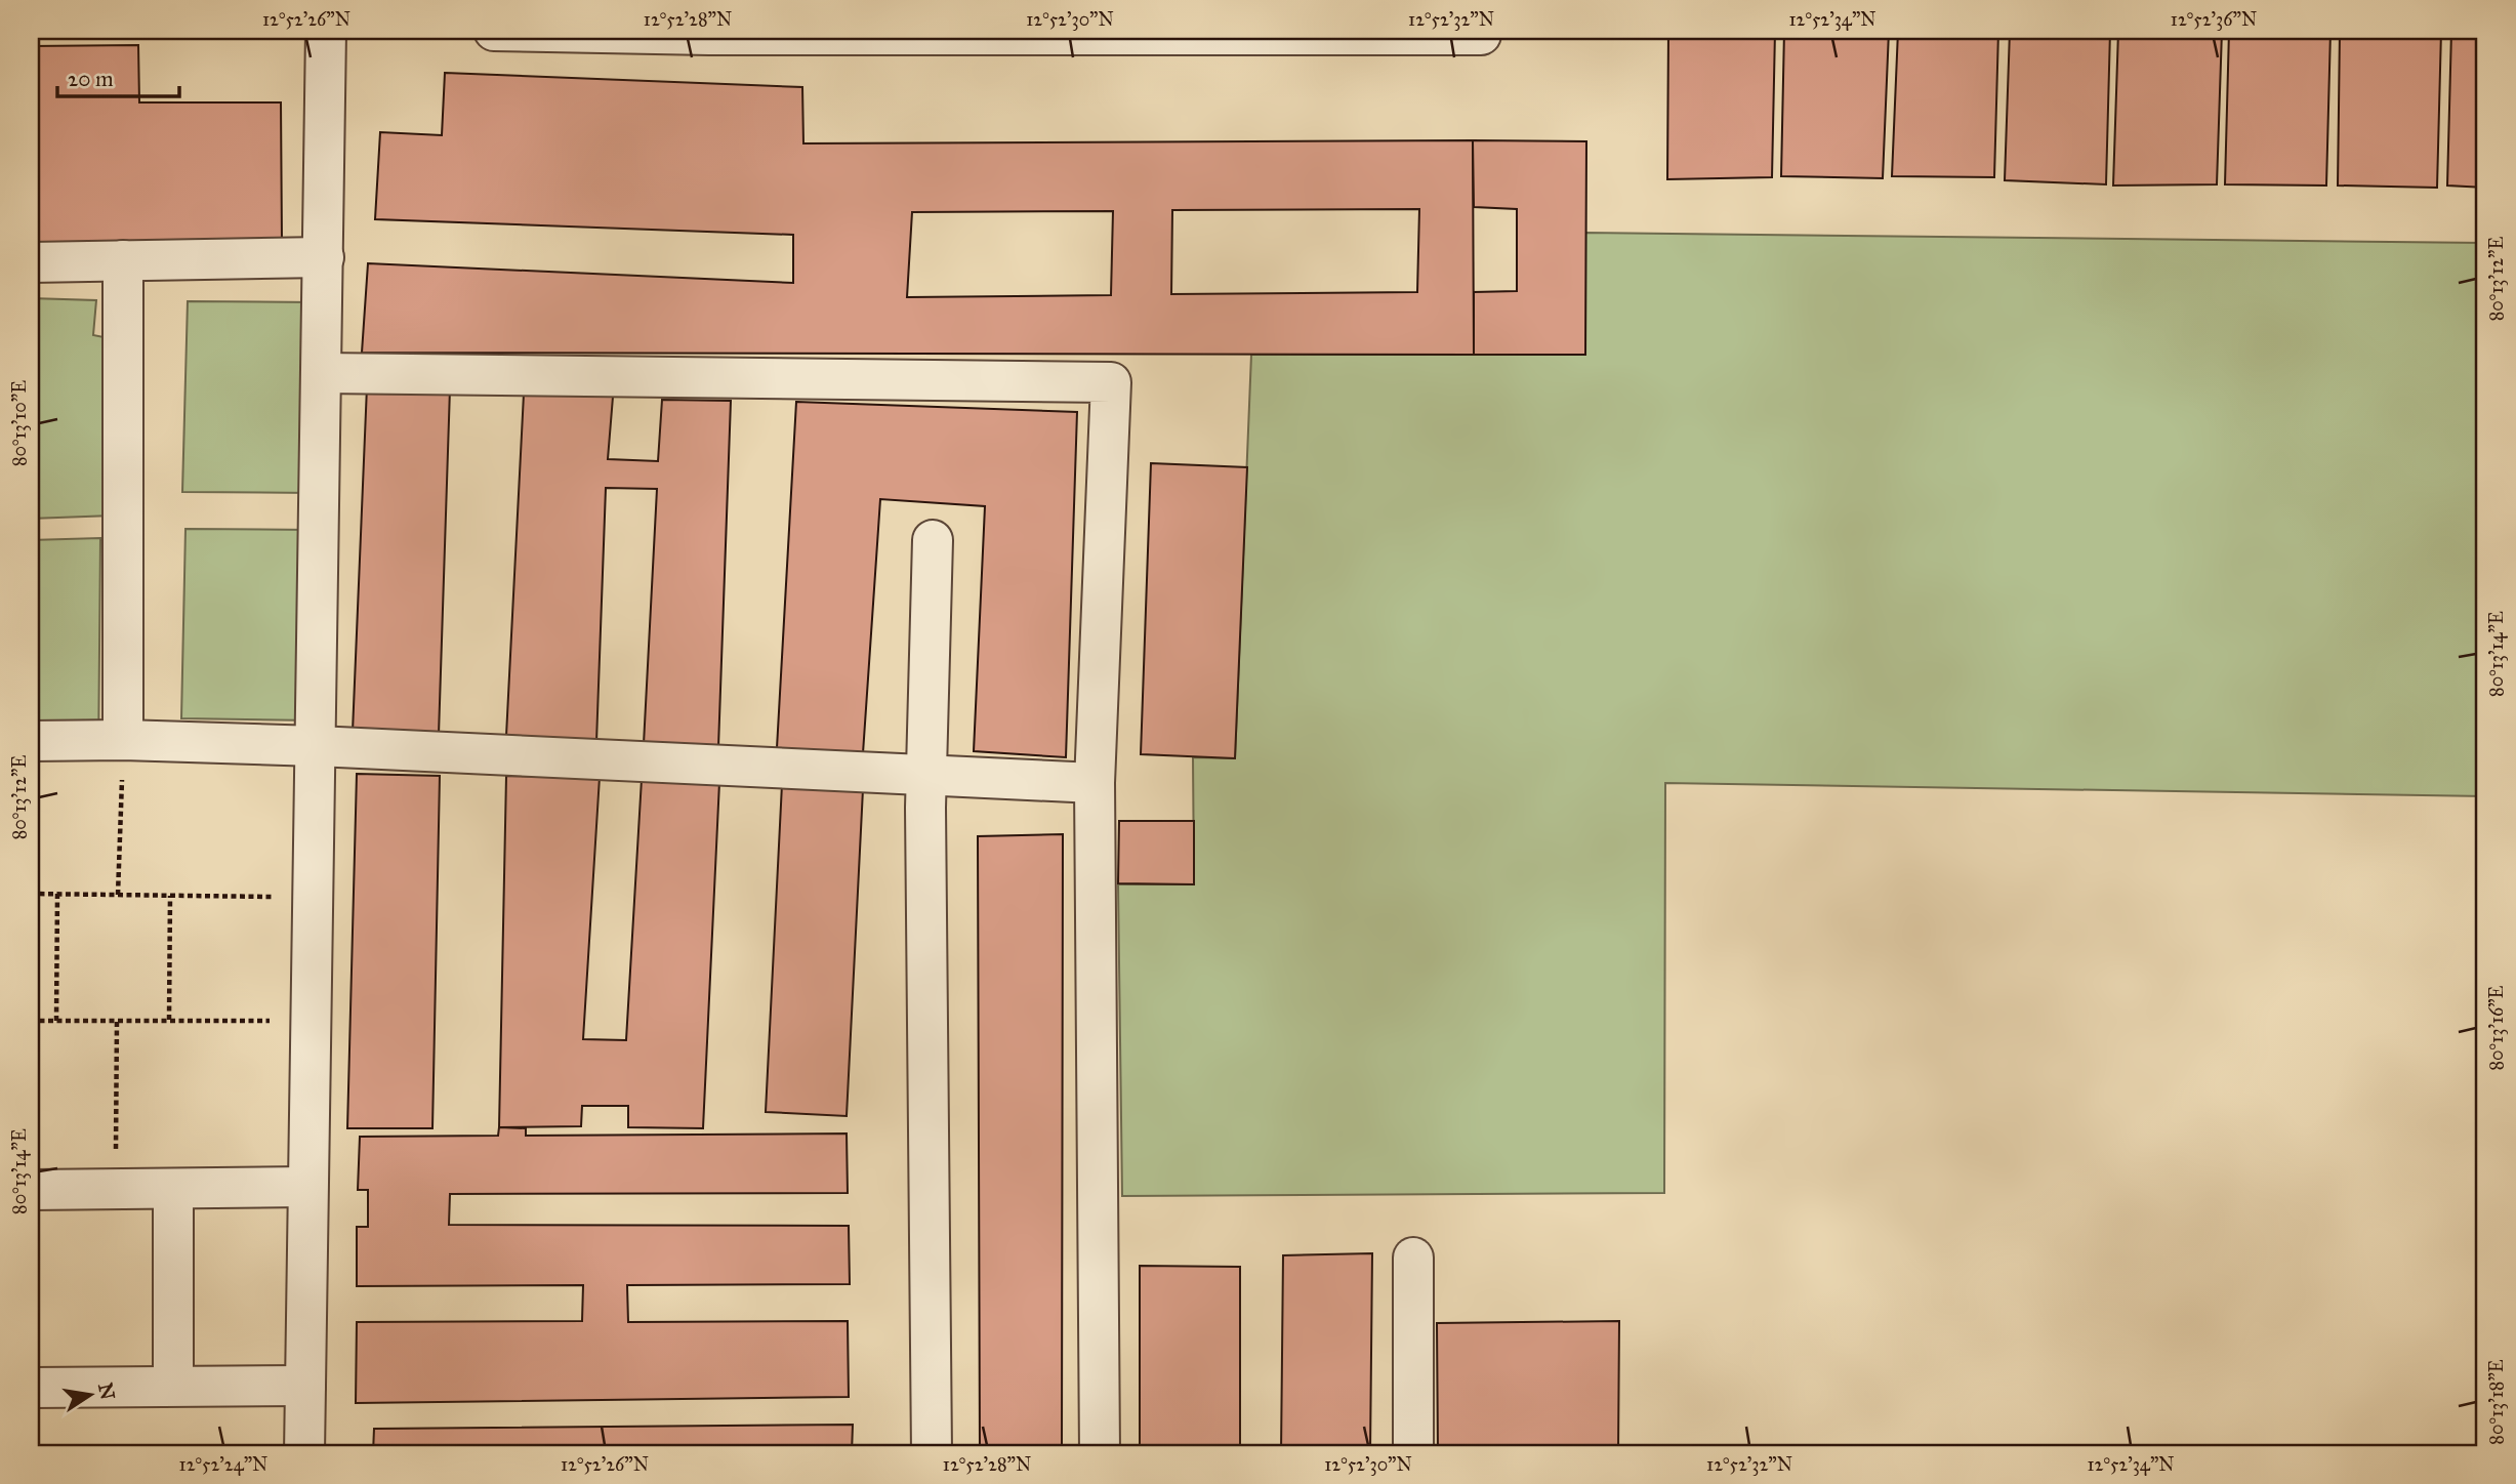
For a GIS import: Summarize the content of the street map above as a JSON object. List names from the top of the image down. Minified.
{"scale_bar":"20 m","north":"right","coordinates":["12°52'26\"N","12°52'28\"N","12°52'30\"N","12°52'32\"N","12°52'34\"N","12°52'36\"N","80°13'12\"E","80°13'10\"E","80°13'14\"E","80°13'16\"E","80°13'18\"E","12°52'24\"N"]}
